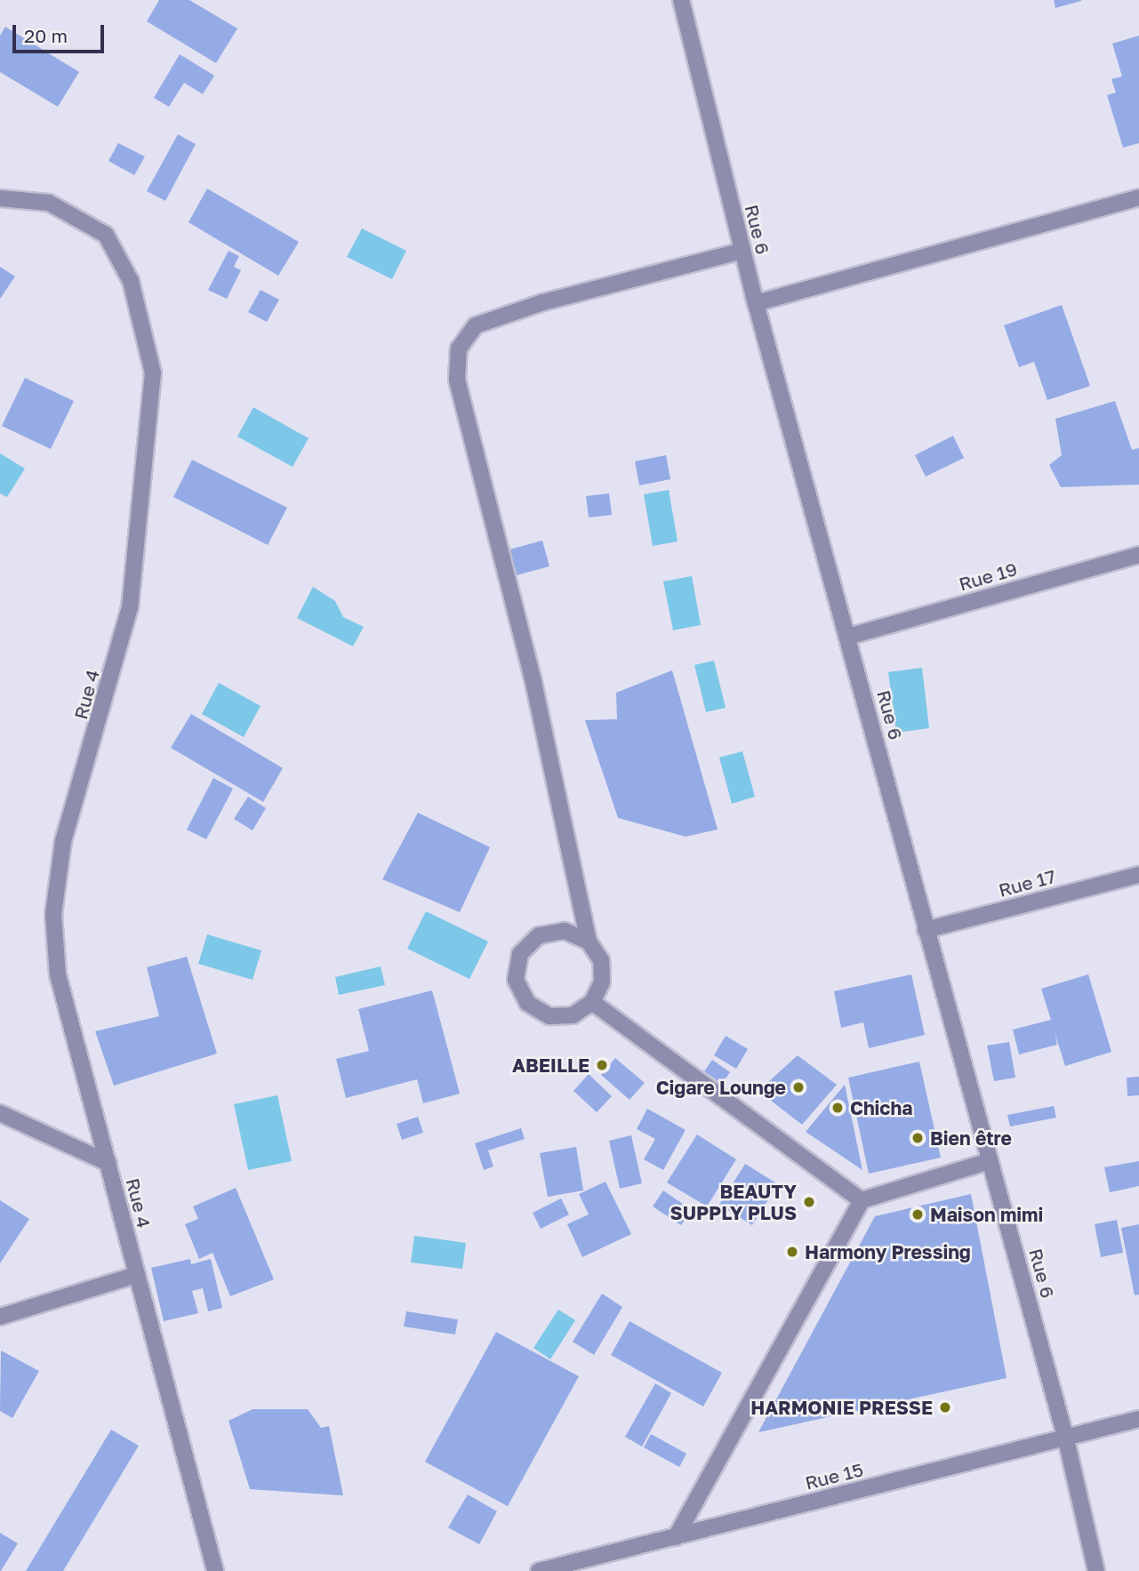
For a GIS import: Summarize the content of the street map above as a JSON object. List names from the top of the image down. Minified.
{"streets":{"street":["Rue 6","Rue 19","Rue 4","Rue 17","Rue 15"]},"crossings":[["Rue 6","Rue 19"],["Rue 6","Rue 17"],["Rue 6","Rue 15"]],"places":["ABEILLE","Cigare Lounge","Chicha","Bien être","BEAUTY SUPPLY PLUS","Maison mimi","Harmony Pressing","HARMONIE PRESSE"],"scale_bar":"20 m"}
